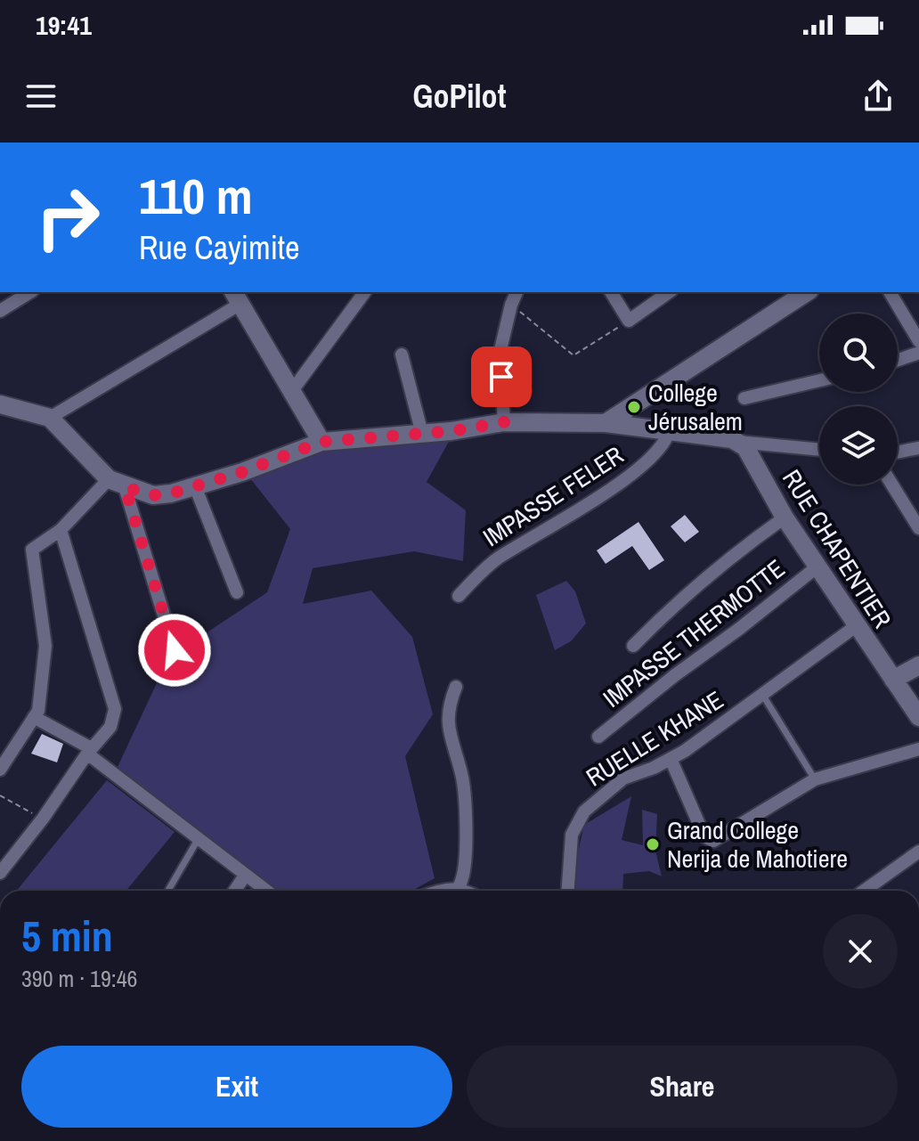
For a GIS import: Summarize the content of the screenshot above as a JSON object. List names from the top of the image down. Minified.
{"streets":{"street":["IMPASSE FELER","RUE CHAPENTIER","IMPASSE THERMOTTE","RUELLE KHANE"]},"crossings":[["RUE CHAPENTIER","IMPASSE THERMOTTE"],["RUE CHAPENTIER","RUELLE KHANE"]],"places":["College Jérusalem","Grand College Nerija de Mahotiere"],"page":{"status":"19:41","header":"GoPilot","turn":["110 m","Rue Cayimite"],"heading":["5 min","390 m · 19:46"],"buttons":["Exit","Share"]}}
